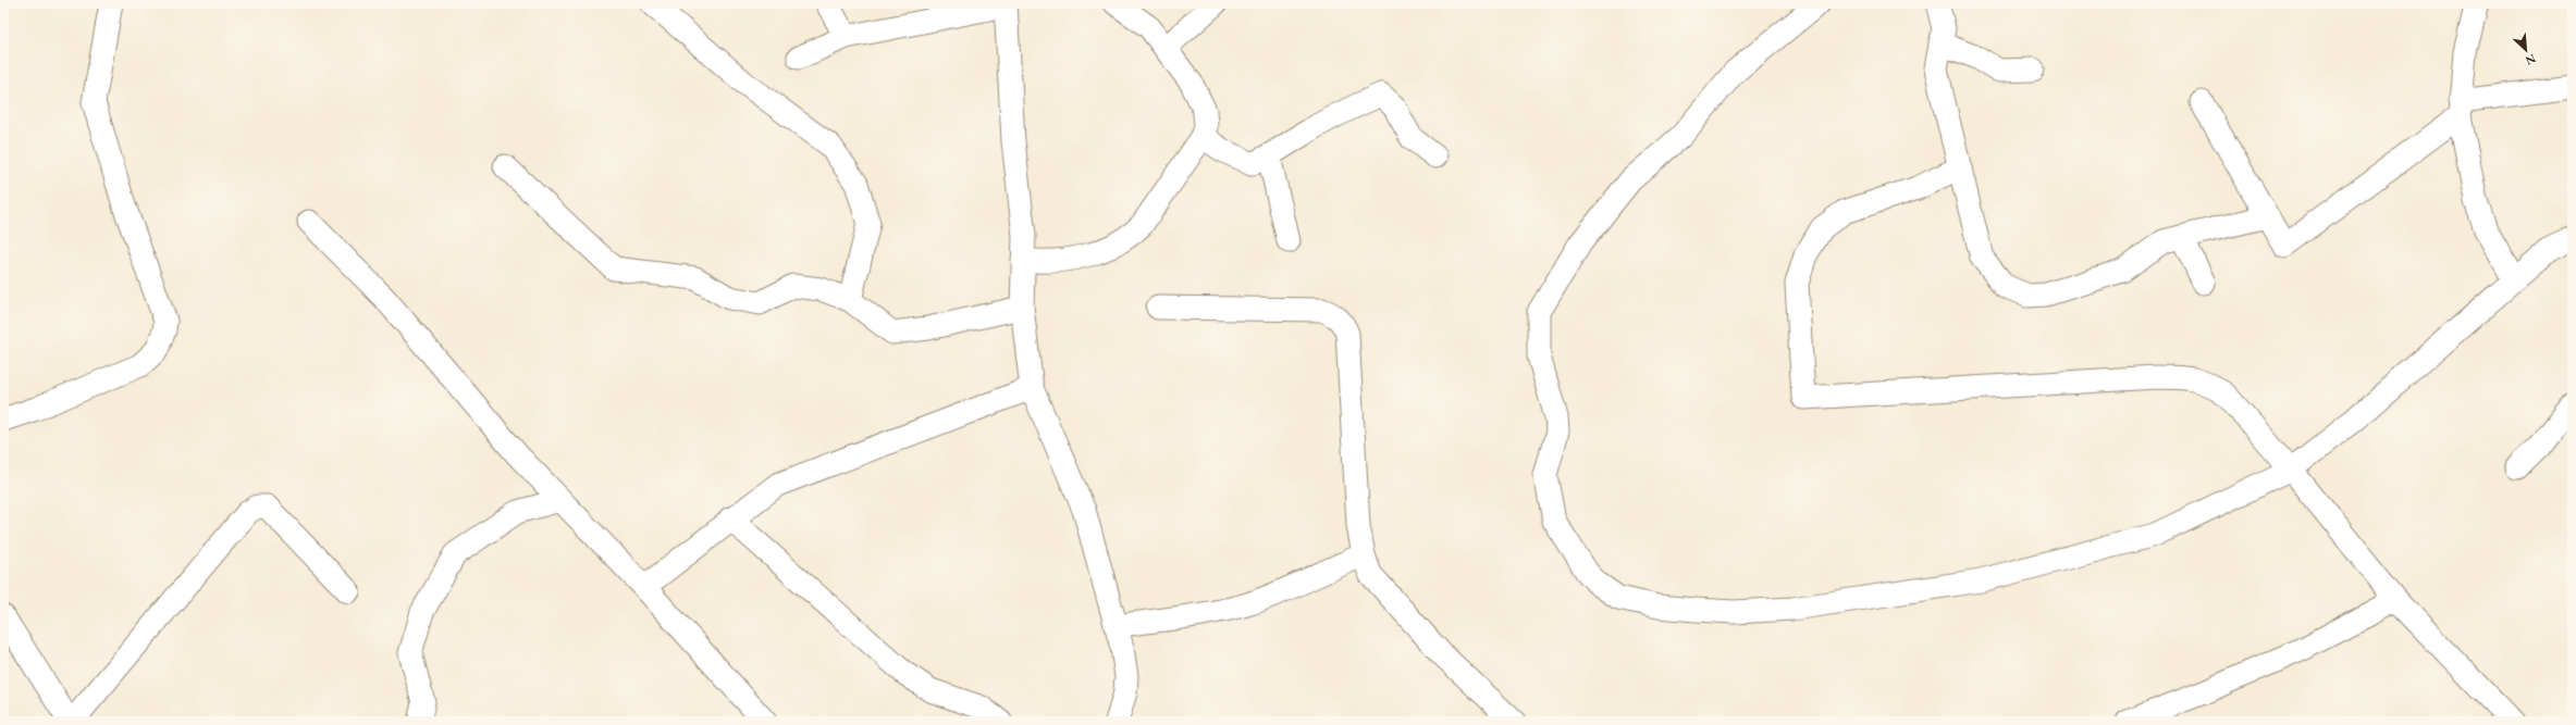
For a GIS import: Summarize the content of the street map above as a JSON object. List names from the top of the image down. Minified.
{"north":"bottom right"}
